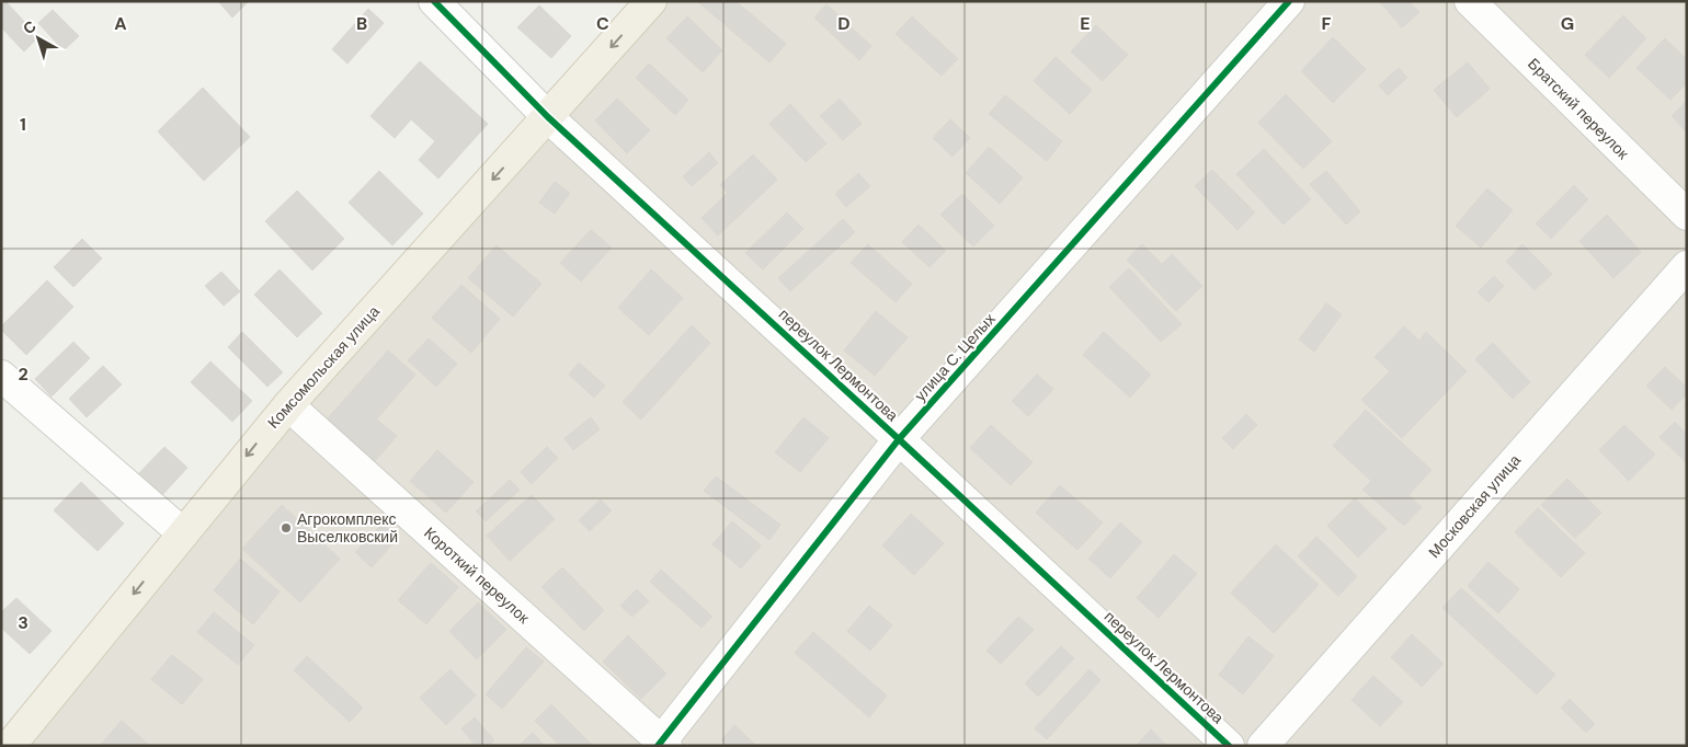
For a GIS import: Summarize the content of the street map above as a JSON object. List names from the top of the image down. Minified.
{"streets":{"main road":["Комсомольская улица"],"street":["Братский переулок","улица С. Целых","переулок Лермонтова","Московская улица","Короткий переулок"]},"crossings":[["улица С. Целых","переулок Лермонтова"],["улица С. Целых","Короткий переулок"],["переулок Лермонтова","Комсомольская улица"],["Комсомольская улица","Короткий переулок"]],"one_way":["Комсомольская улица"],"places":["Агрокомплекс Выселковский"],"north":"top left","grid":{"columns":["A","B","C","D","E","F","G"],"rows":["1","2","3"]}}
